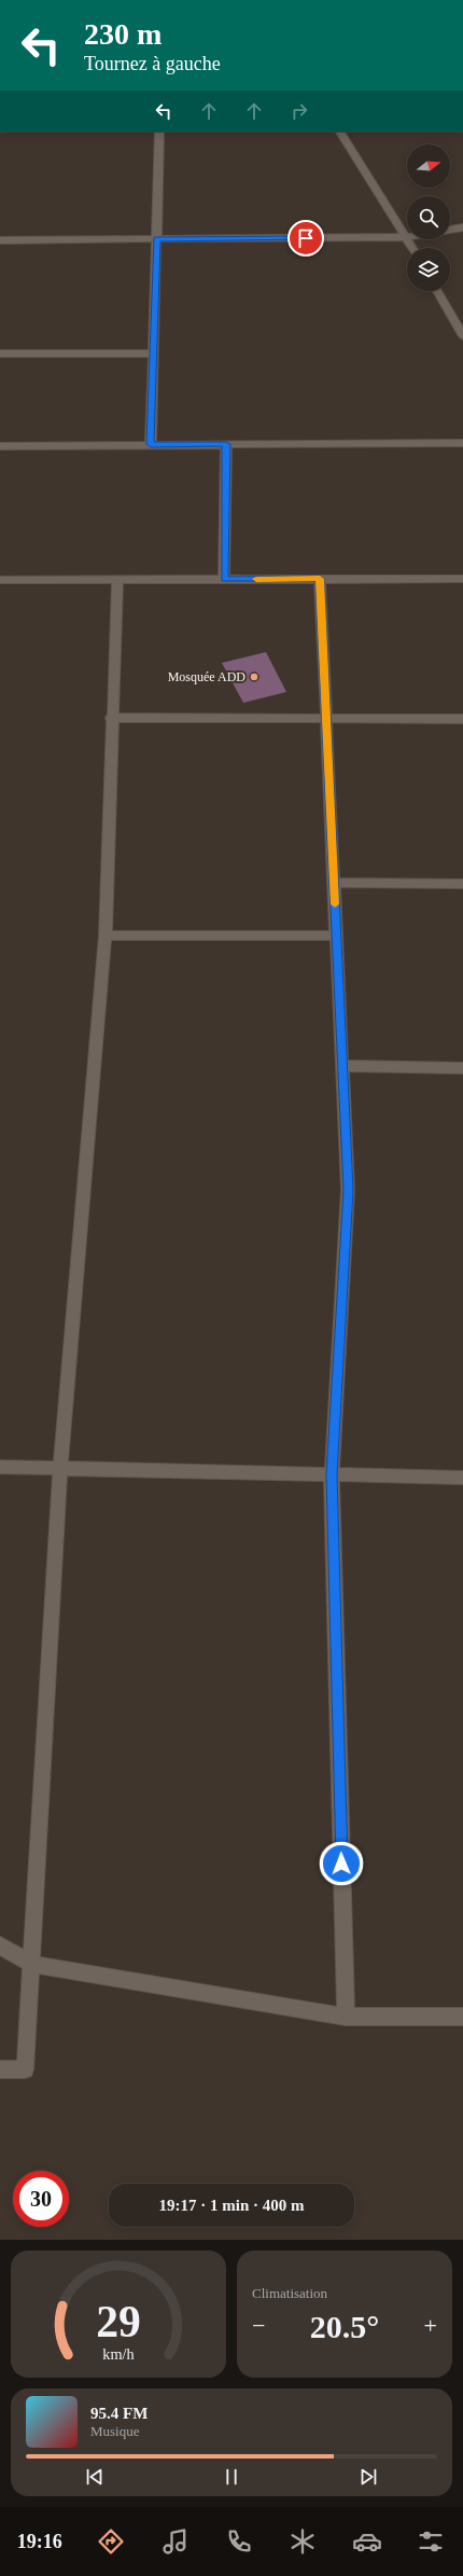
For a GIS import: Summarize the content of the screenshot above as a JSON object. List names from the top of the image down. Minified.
{"places":["Mosquée ADD"],"north":"right","page":{"turn":["230 m","Tournez à gauche"],"limit":"30","trip":"19:17 · 1 min · 400 m","tile":"Climatisation","heat":["−","20.5°","+"],"song":["95.4 FM","Musique"],"tabs":"19:16","gauge":["29","km/h"]}}
